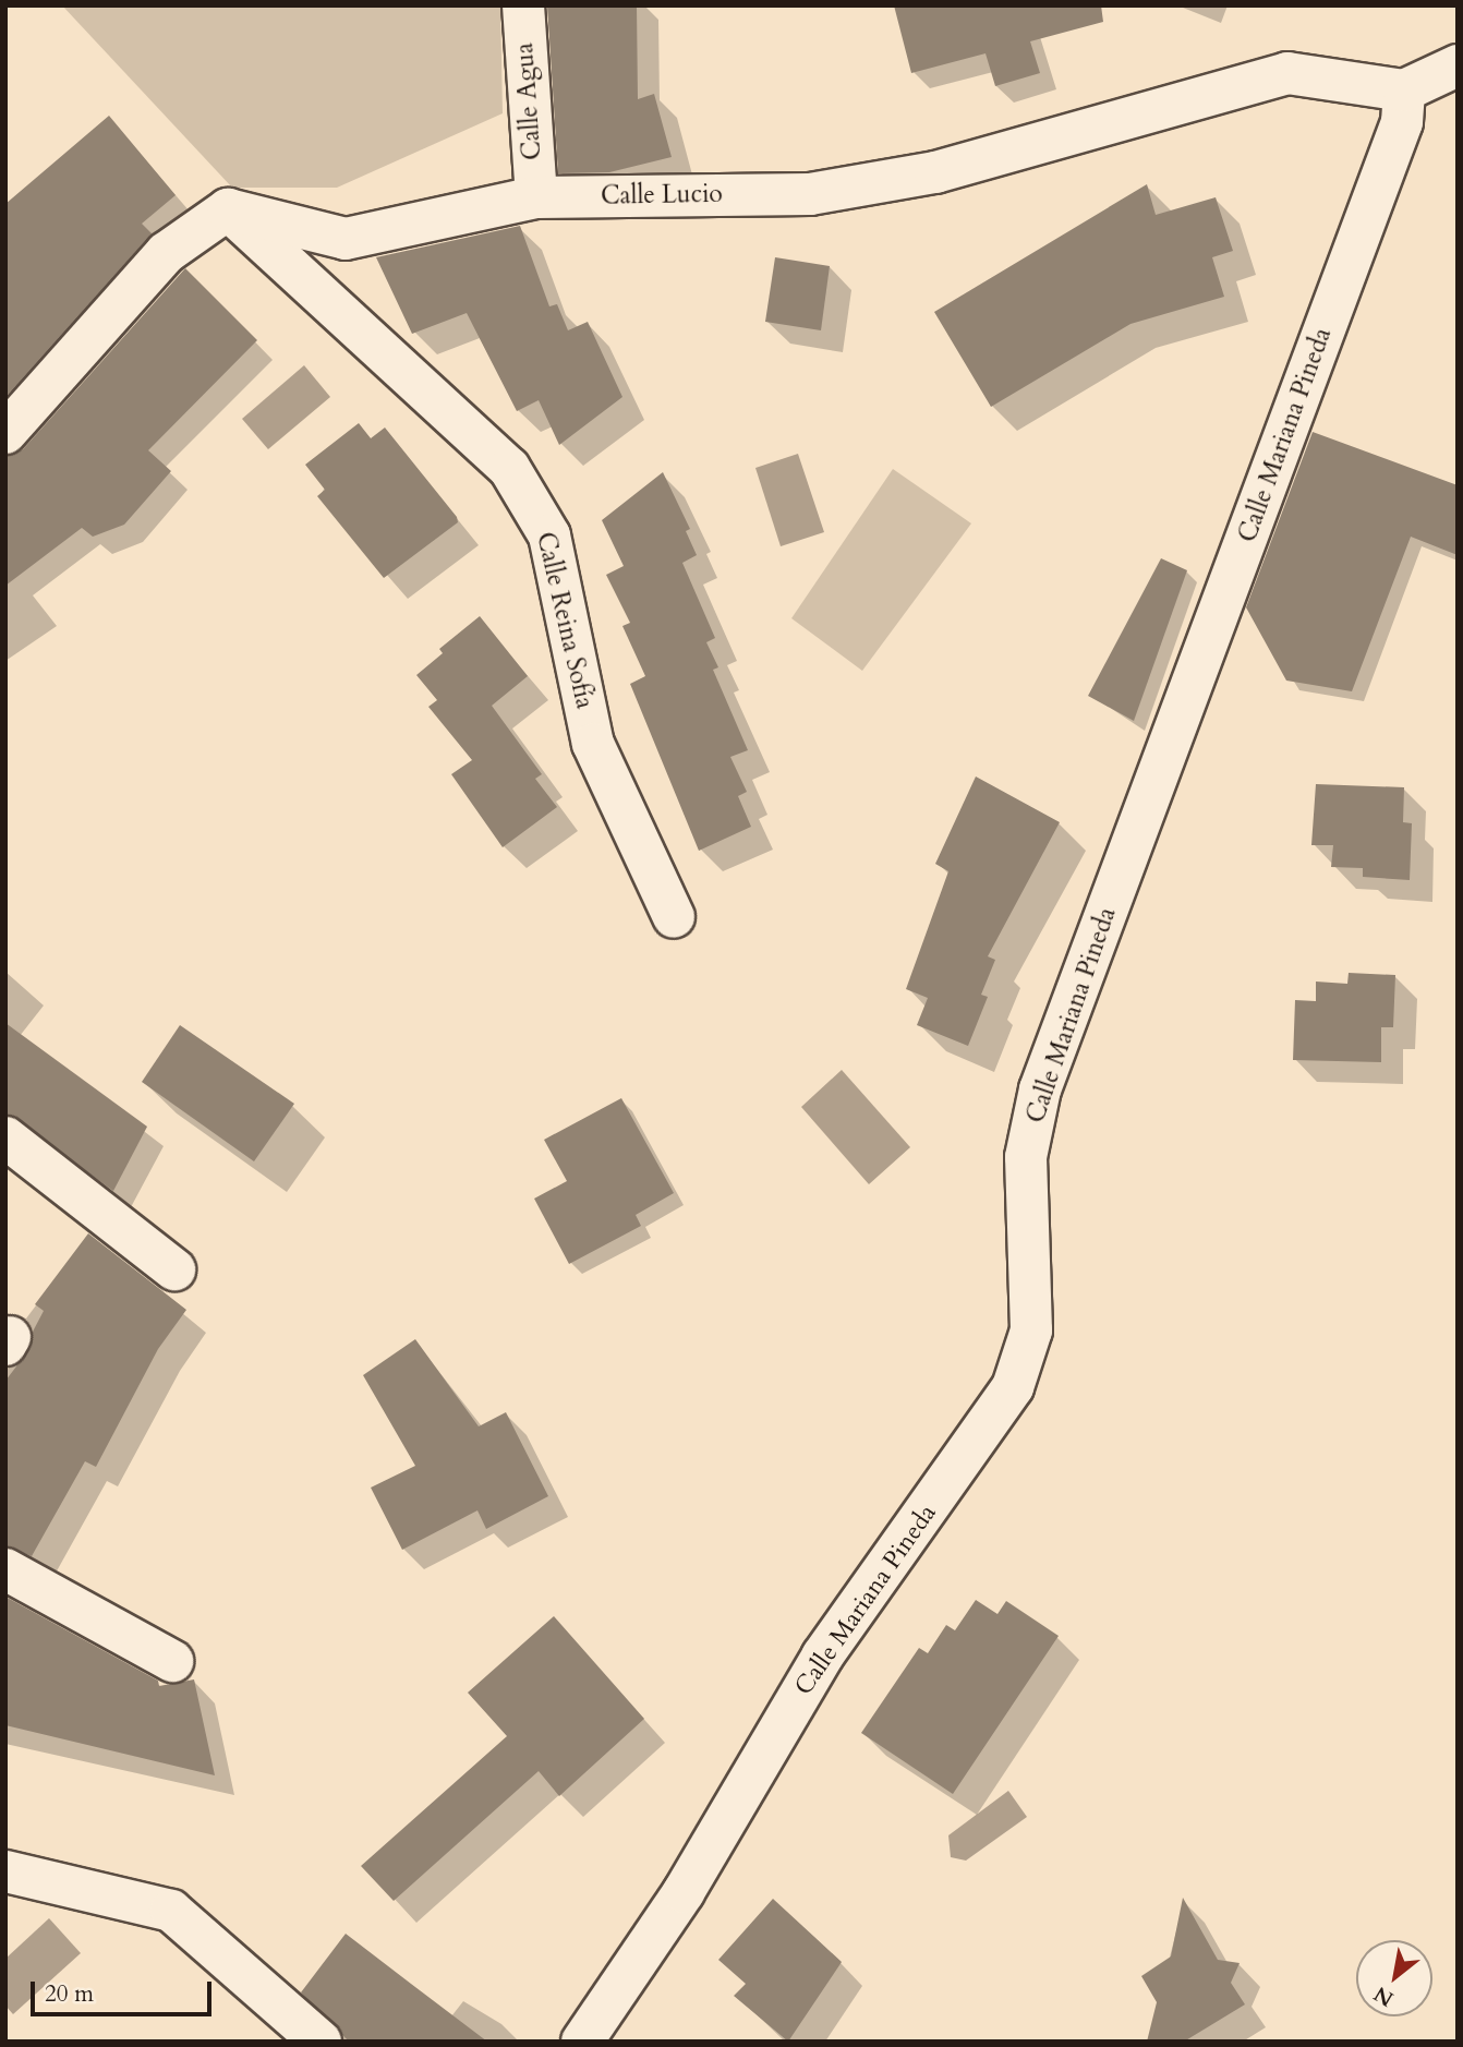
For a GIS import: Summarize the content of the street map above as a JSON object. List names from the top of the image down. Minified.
{"streets":{"street":["Calle Agua","Calle Lucio","Calle Mariana Pineda","Calle Reina Sofía"]},"crossings":[["Calle Agua","Calle Lucio"],["Calle Lucio","Calle Mariana Pineda"],["Calle Lucio","Calle Reina Sofía"]],"scale_bar":"20 m","north":"bottom left"}
